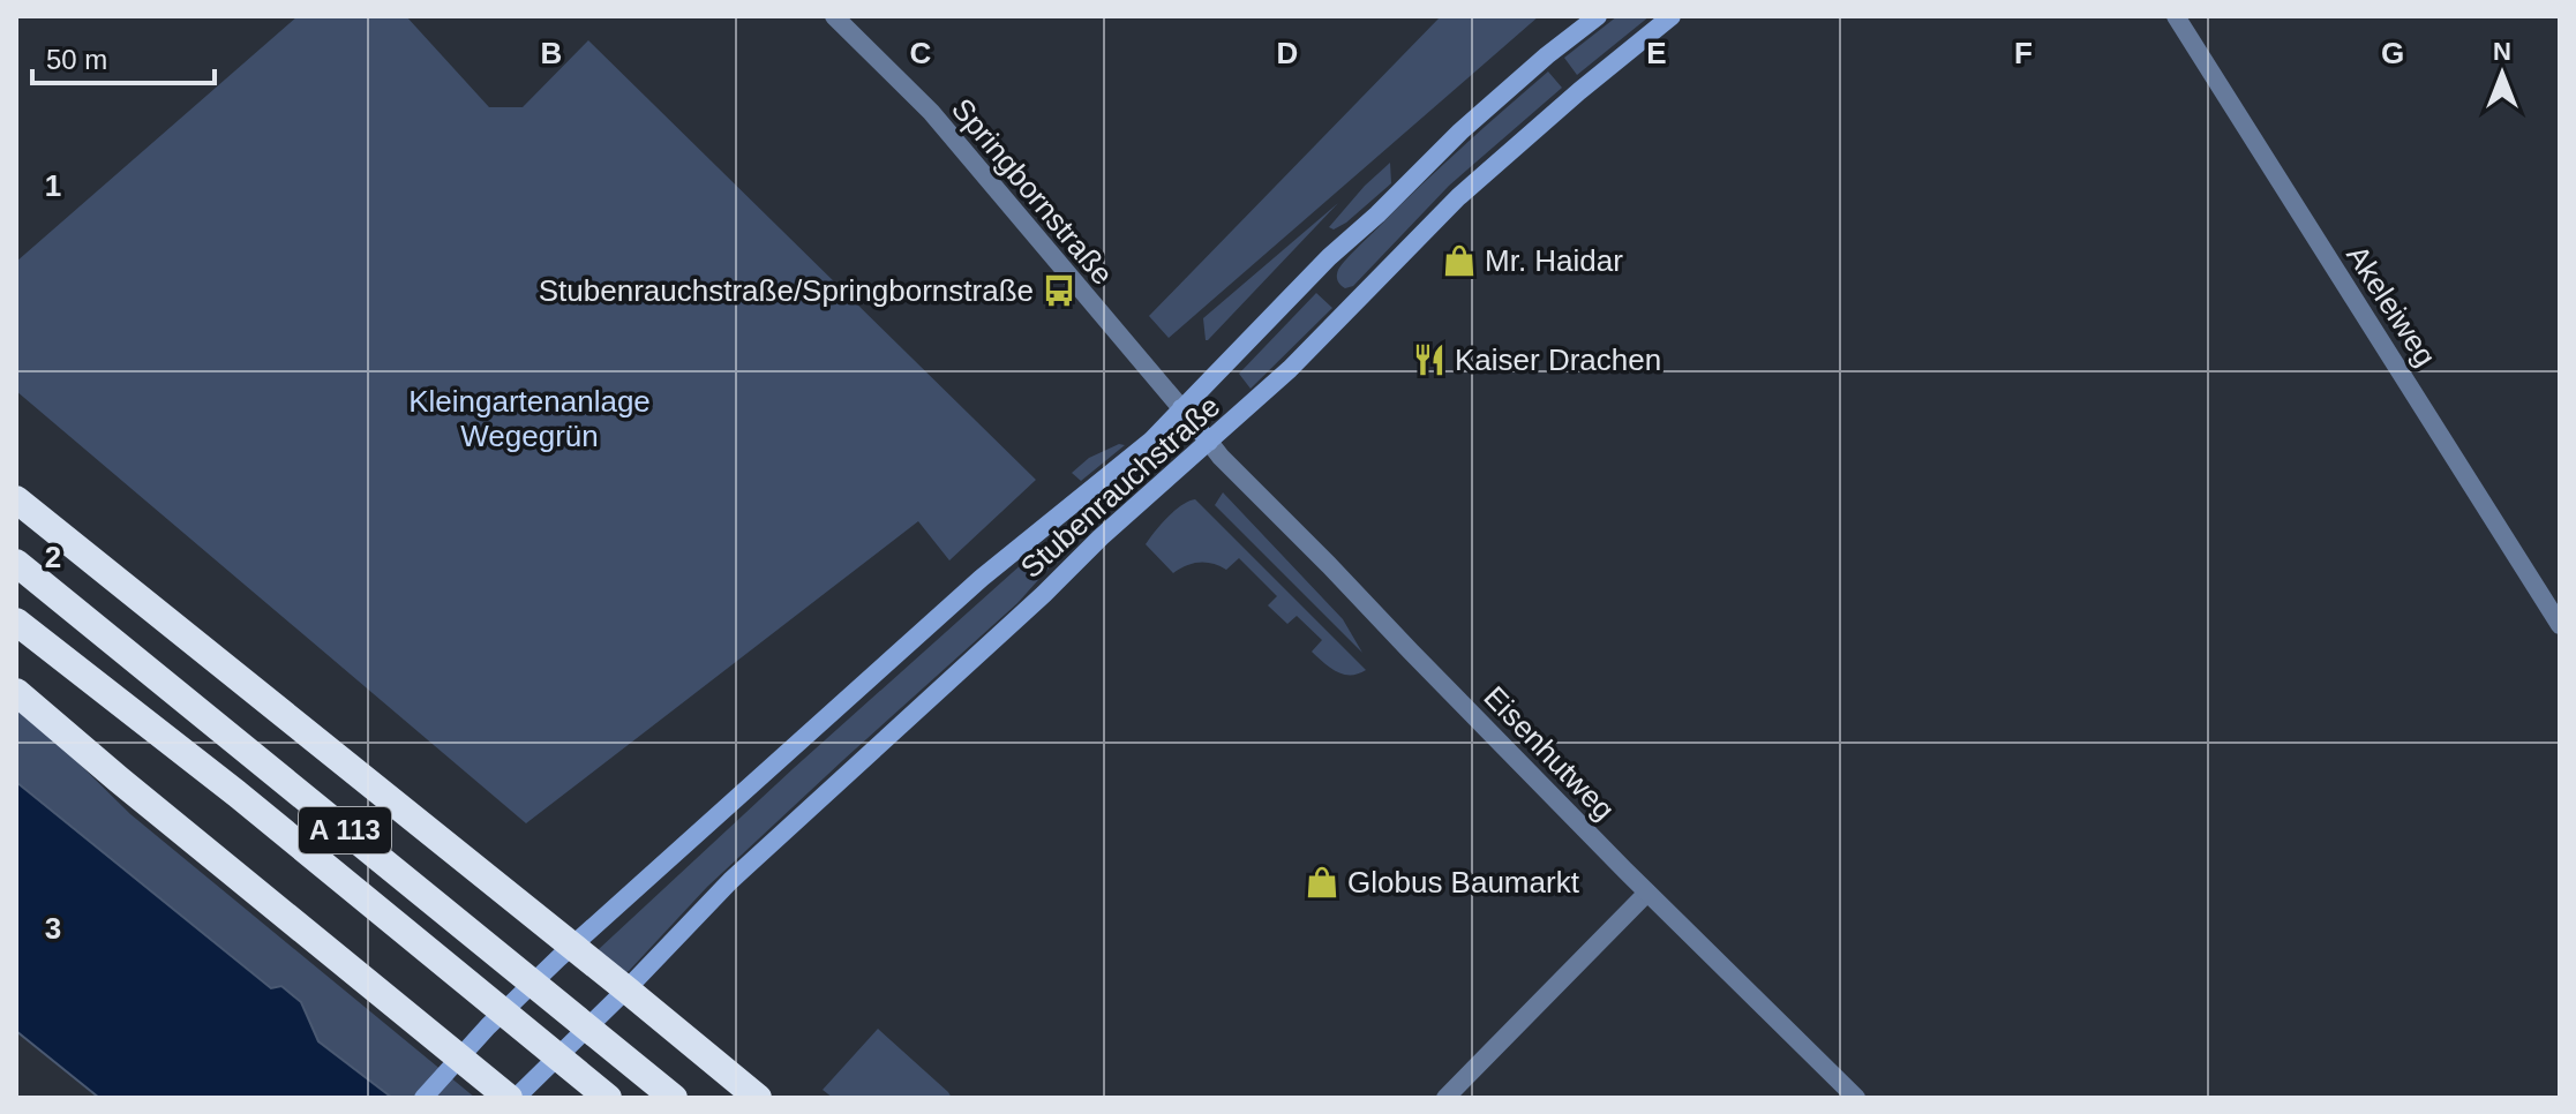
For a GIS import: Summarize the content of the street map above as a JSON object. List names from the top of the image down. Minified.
{"streets":{"highway":["A 113"],"main road":["Stubenrauchstraße"],"street":["Springbornstraße","Akeleiweg","Eisenhutweg"]},"crossings":[["Springbornstraße","Stubenrauchstraße"],["Stubenrauchstraße","Eisenhutweg"]],"parks":["Kleingartenanlage Wegegrün"],"places":{"shop":["Mr. Haidar","Globus Baumarkt"],"bus stop":["Stubenrauchstraße/Springbornstraße"],"restaurant":["Kaiser Drachen"]},"scale_bar":"50 m","north":"top","grid":{"columns":["B","C","D","E","F","G"],"rows":["1","2","3"]}}
